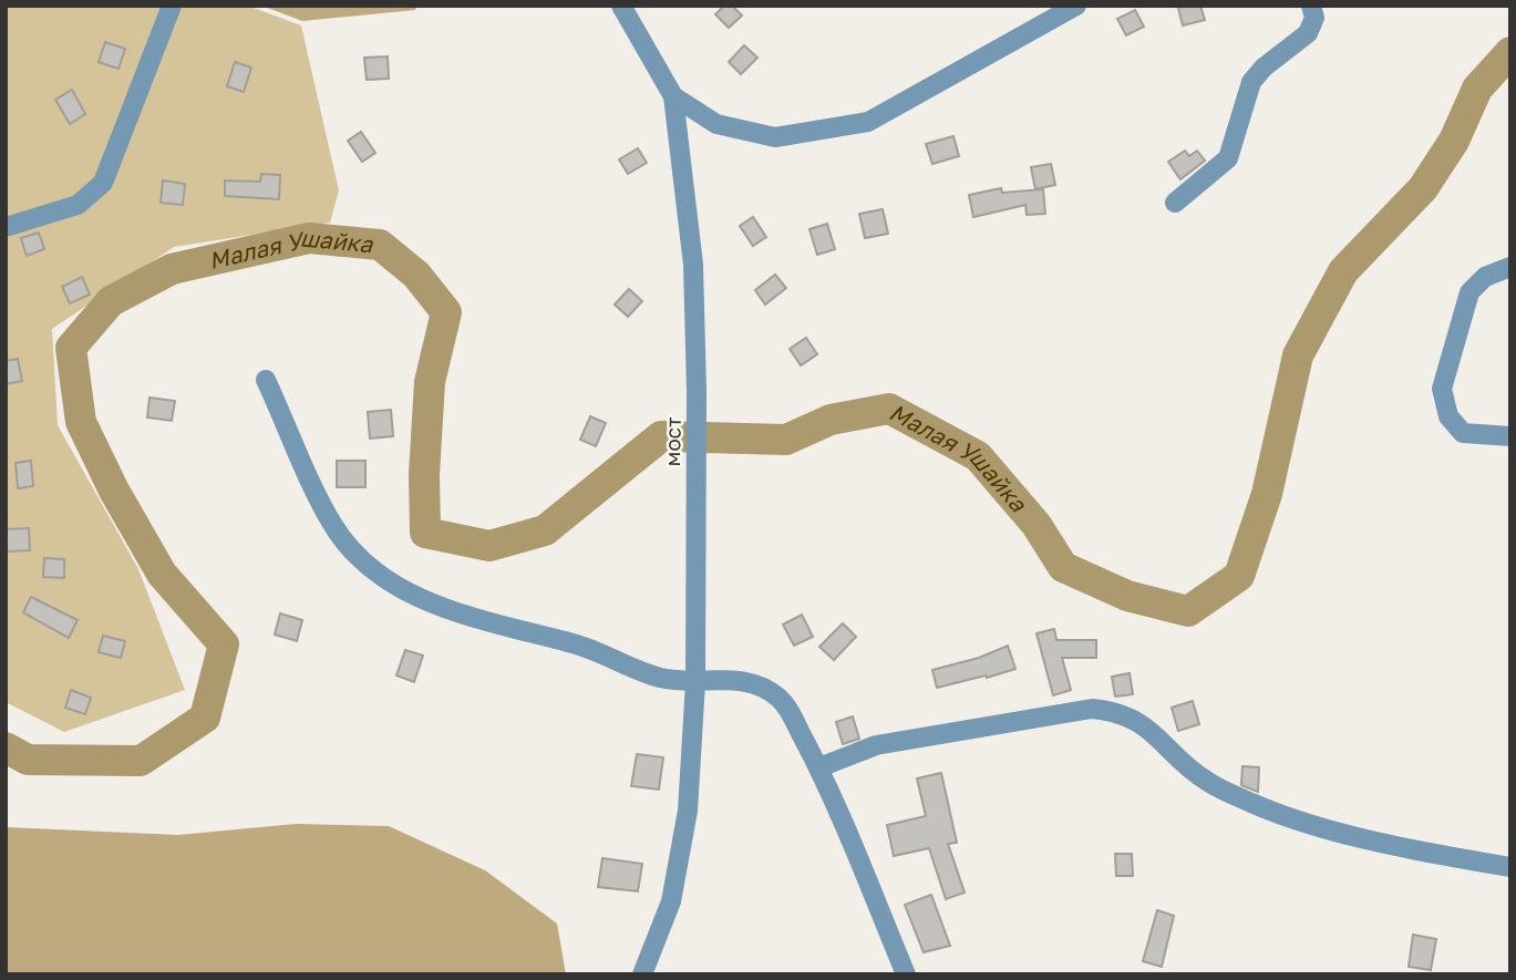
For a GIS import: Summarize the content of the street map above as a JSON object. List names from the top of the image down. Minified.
{"streets":{"street":["мост"]},"water":["Малая Ушайка"]}
